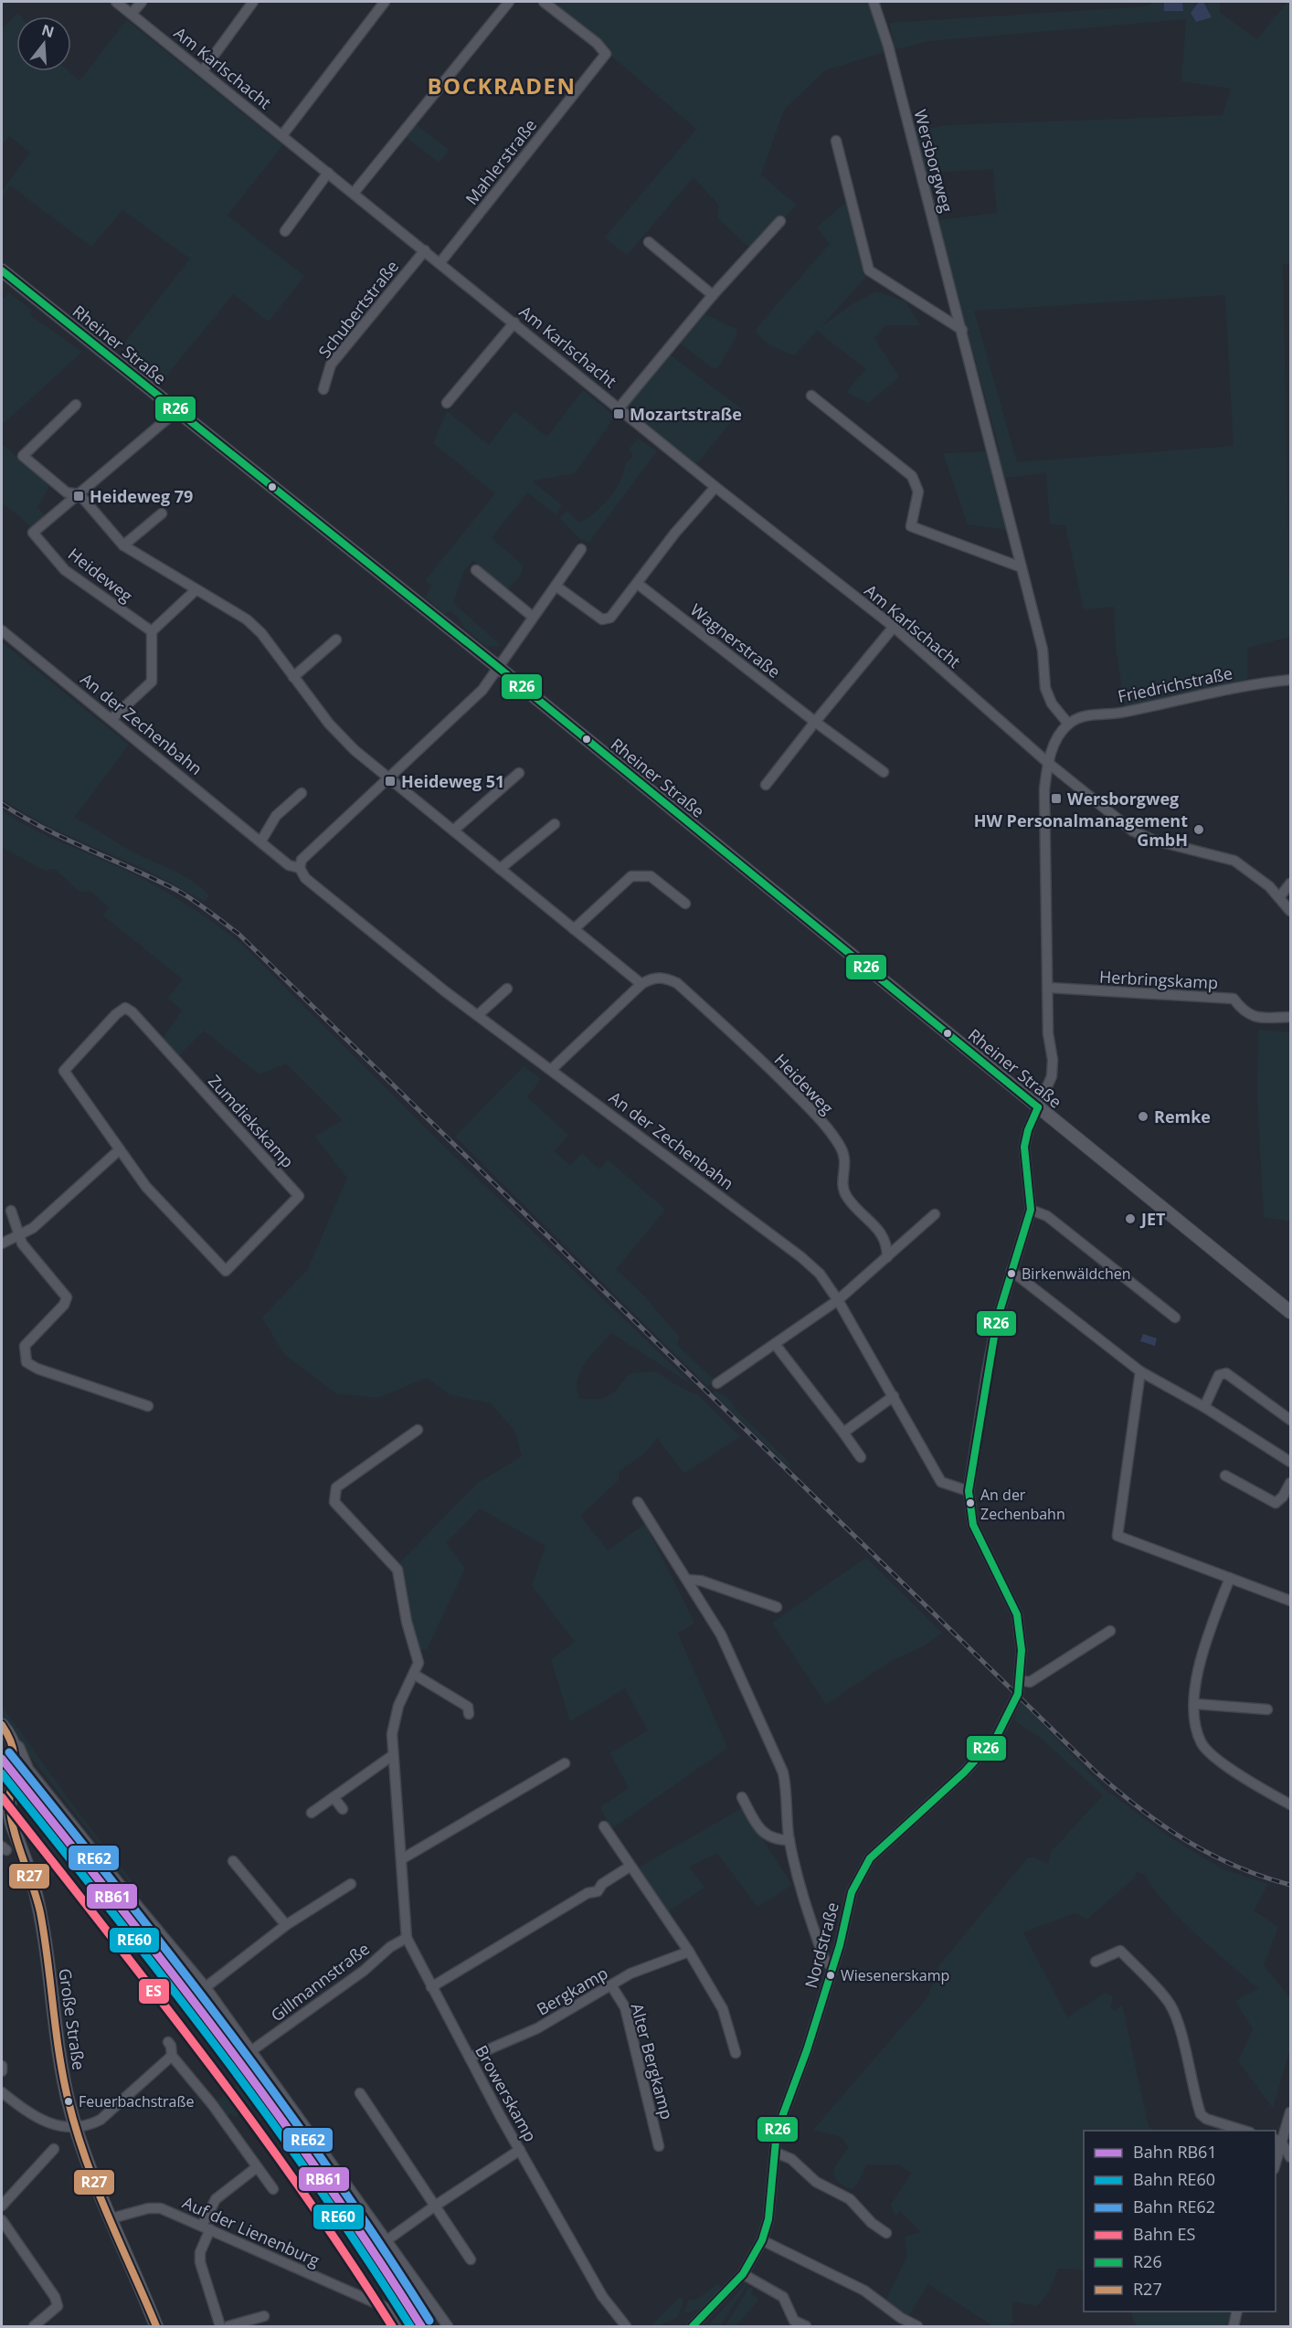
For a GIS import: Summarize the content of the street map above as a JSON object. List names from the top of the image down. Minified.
{"streets":{"main road":["Rheiner Straße","Große Straße"],"street":["Am Karlschacht","Wersborgweg","Mahlerstraße","Schubertstraße","Heideweg","Wagnerstraße","Friedrichstraße","An der Zechenbahn","Herbringskamp","Zumdiekskamp","Nordstraße","Gillmannstraße","Bergkamp","Alter Bergkamp","Browerskamp","Auf der Lienenburg"]},"crossings":[["Am Karlschacht","Mahlerstraße"],["Am Karlschacht","Schubertstraße"],["Wersborgweg","Friedrichstraße"],["Rheiner Straße","Heideweg"],["Rheiner Straße","Nordstraße"],["An der Zechenbahn","Nordstraße"],["Gillmannstraße","Browerskamp"],["Bergkamp","Alter Bergkamp"],["Bergkamp","Browerskamp"],["Große Straße","Auf der Lienenburg"]],"districts":["BOCKRADEN"],"places":{"transit":["Mozartstraße","Heideweg 79","Heideweg 51","Wersborgweg"],"other":["HW Personalmanagement GmbH","Remke","JET","Birkenwäldchen","An der Zechenbahn","Wiesenerskamp","Feuerbachstraße"]},"lines":["transit line R26","transit line R27","rail line RE62","rail line RB61","rail line RE60","rail line ES"],"legend":["Bahn RB61","Bahn RE60","Bahn RE62","Bahn ES","R26","R27"],"north":"top"}
